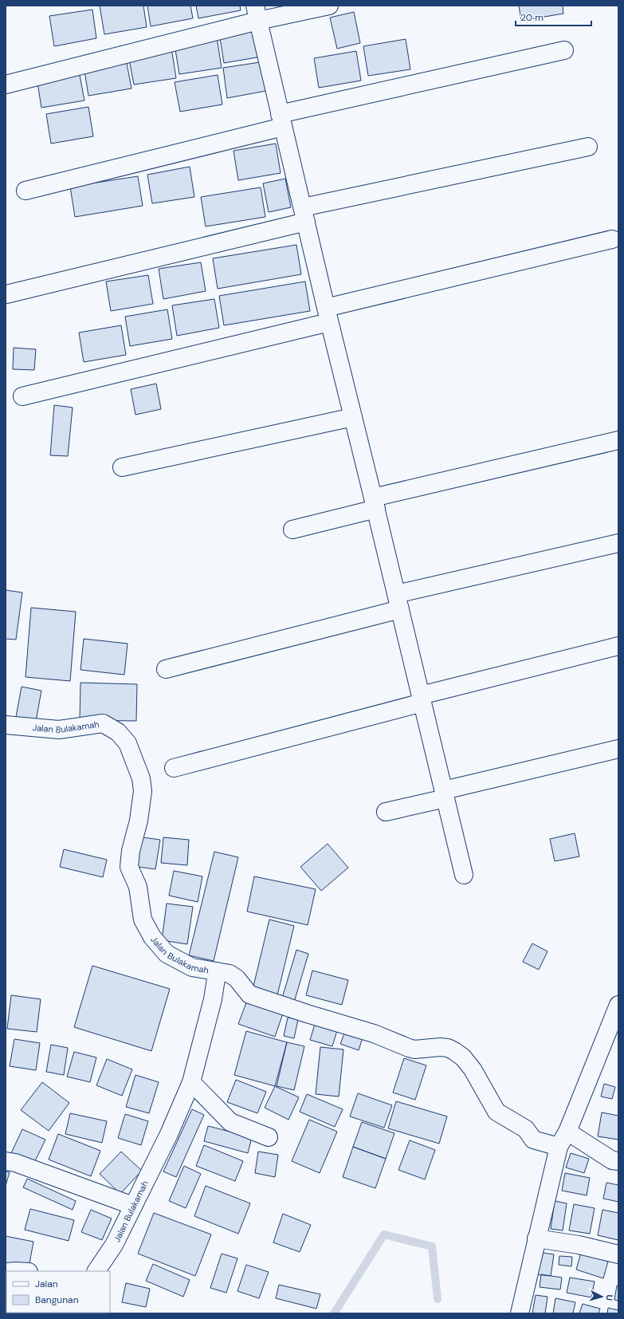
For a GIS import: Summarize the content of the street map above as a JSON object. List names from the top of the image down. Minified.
{"streets":{"street":["Jalan Bulakamah"]},"legend":["Jalan","Bangunan"],"scale_bar":"20 m","north":"right"}
